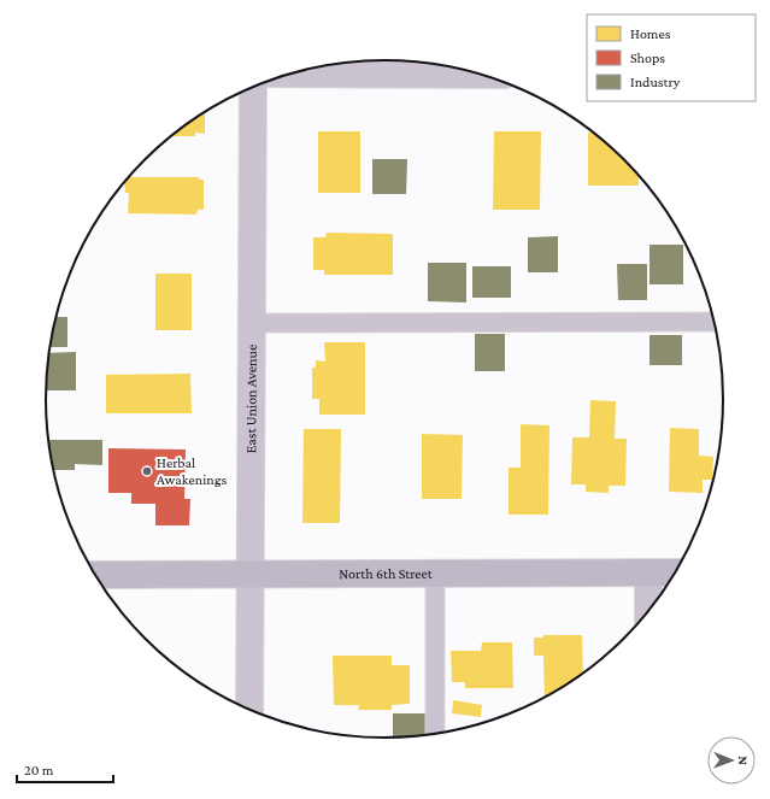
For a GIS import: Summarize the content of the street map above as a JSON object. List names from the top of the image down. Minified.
{"streets":{"main road":["North 6th Street"],"street":["East Union Avenue"]},"crossings":[["East Union Avenue","North 6th Street"]],"places":["Herbal Awakenings"],"legend":["Homes","Shops","Industry"],"scale_bar":"20 m","north":"right"}
